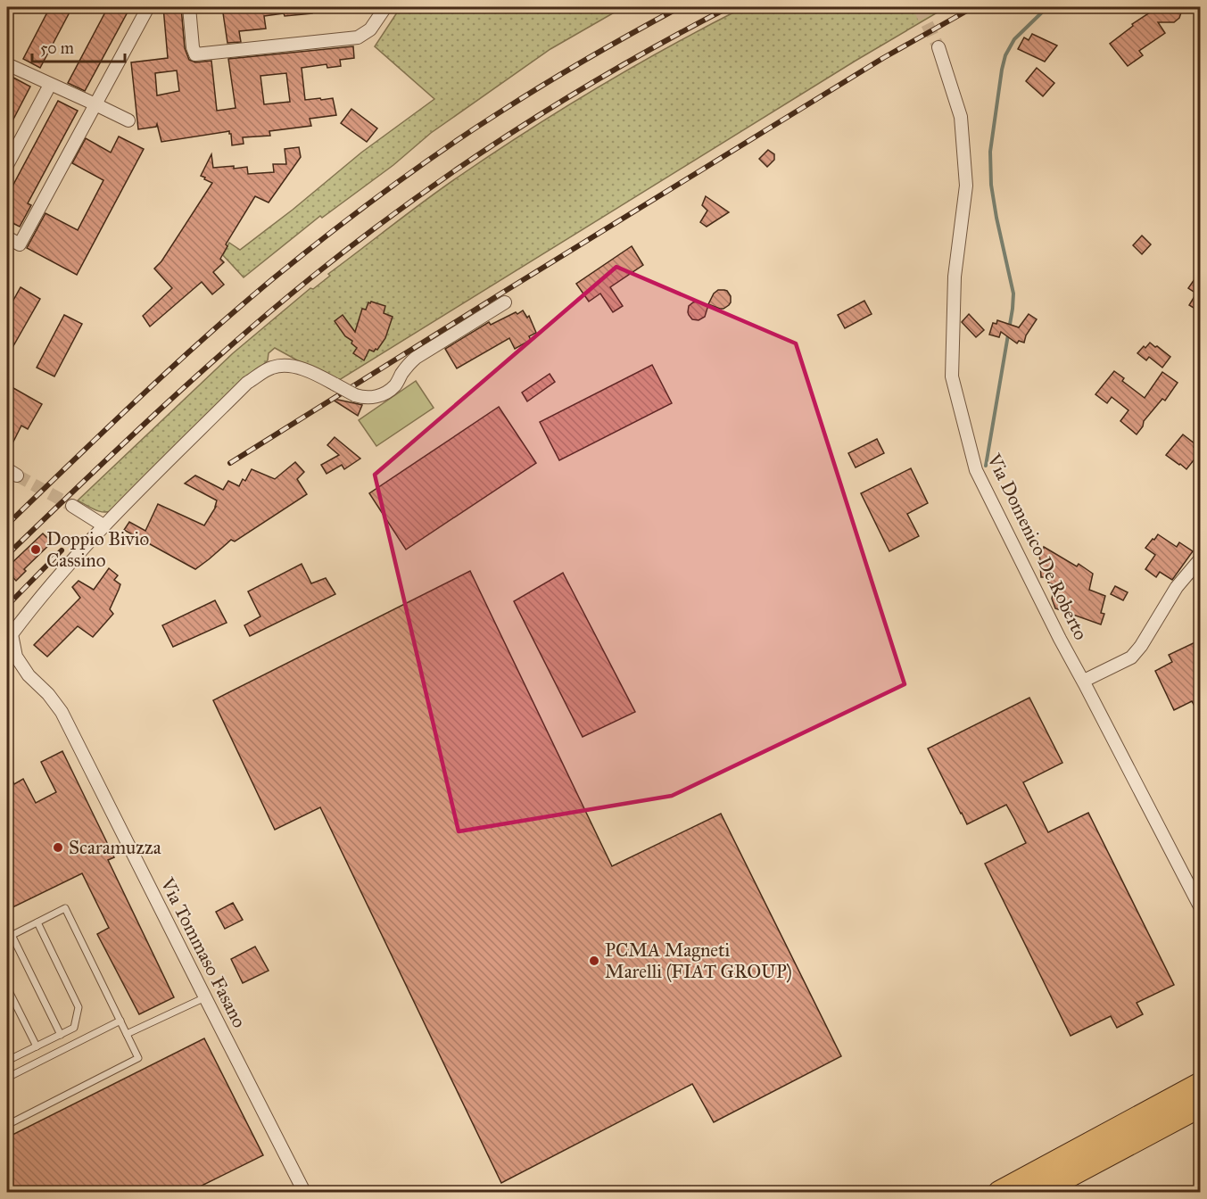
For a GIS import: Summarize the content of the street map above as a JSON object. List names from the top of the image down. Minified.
{"streets":{"street":["Via Domenico De Roberto","Via Tommaso Fasano"]},"places":["Doppio Bivio Cassino","Scaramuzza","PCMA Magneti Marelli (FIAT GROUP)"],"scale_bar":"50 m"}
